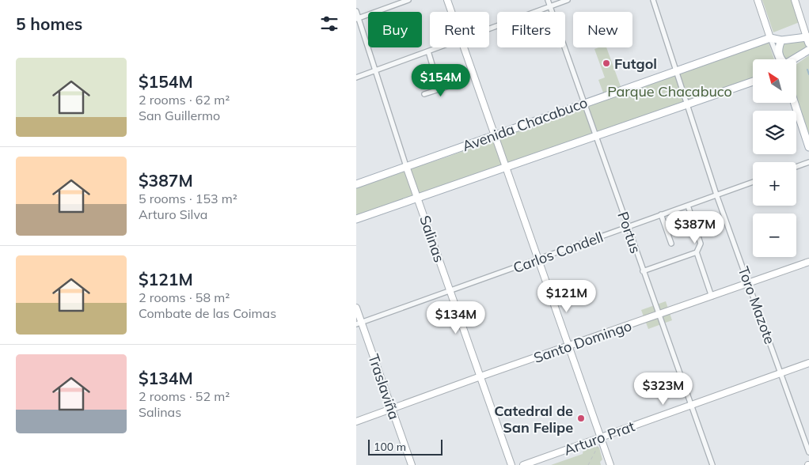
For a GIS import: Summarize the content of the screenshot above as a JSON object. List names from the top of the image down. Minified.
{"streets":{"main road":["Avenida Chacabuco","Salinas","Santo Domingo","Traslaviña","Arturo Prat"],"street":["Portus","Carlos Condell","Toro Mazote"]},"crossings":[["Avenida Chacabuco","Portus"],["Avenida Chacabuco","Salinas"],["Avenida Chacabuco","Toro Mazote"],["Portus","Carlos Condell"],["Portus","Santo Domingo"],["Portus","Arturo Prat"],["Salinas","Carlos Condell"],["Salinas","Santo Domingo"],["Carlos Condell","Toro Mazote"],["Carlos Condell","Traslaviña"],["Toro Mazote","Santo Domingo"],["Toro Mazote","Arturo Prat"],["Santo Domingo","Traslaviña"]],"parks":["Parque Chacabuco"],"places":["Futgol","Catedral de San Felipe"],"scale_bar":"100 m","north":"top left","page":{"heading":"5 homes","chip":["Buy","Rent","Filters","New"],"list":[{"name":"$154M","note":"2 rooms · 62 m² · San Guillermo"},{"name":"$387M","note":"5 rooms · 153 m² · Arturo Silva"},{"name":"$121M","note":"2 rooms · 58 m² · Combate de las Coimas"},{"name":"$134M","note":"2 rooms · 52 m² · Salinas"}],"map_buttons":["+","−"],"price":["$154M","$387M","$121M","$134M","$323M"],"scale":"100 m"}}
